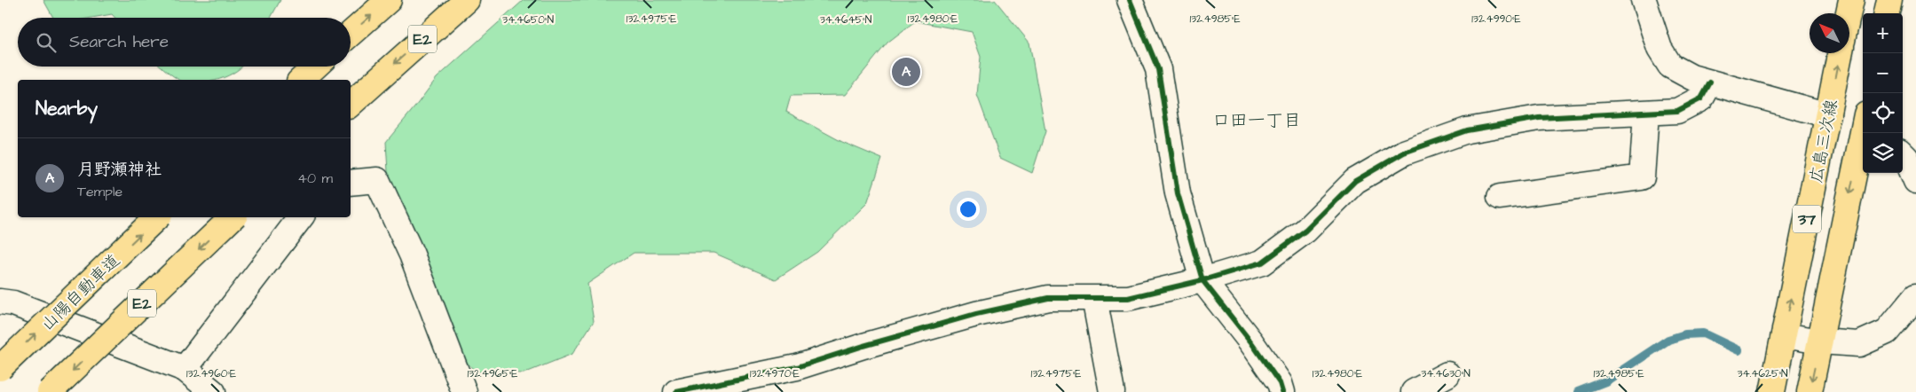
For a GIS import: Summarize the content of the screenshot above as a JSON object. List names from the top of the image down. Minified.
{"streets":{"main road":["E2","広島三次線","37","山陽自動車道"]},"districts":["口田一丁目"],"north":"top left","page":{"map_buttons":["+","−"],"search":"Search here","pins":"A","heading":"Nearby","list":[{"mark":"A","name":"月野瀬神社","note":"Temple","value":"40 m"}]},"coordinates":["132.4975°E","132.4980°E","132.4985°E","132.4990°E","34.4650°N","34.4645°N","34.4630°N","34.4625°N","132.4960°E","132.4965°E","132.4970°E"]}
